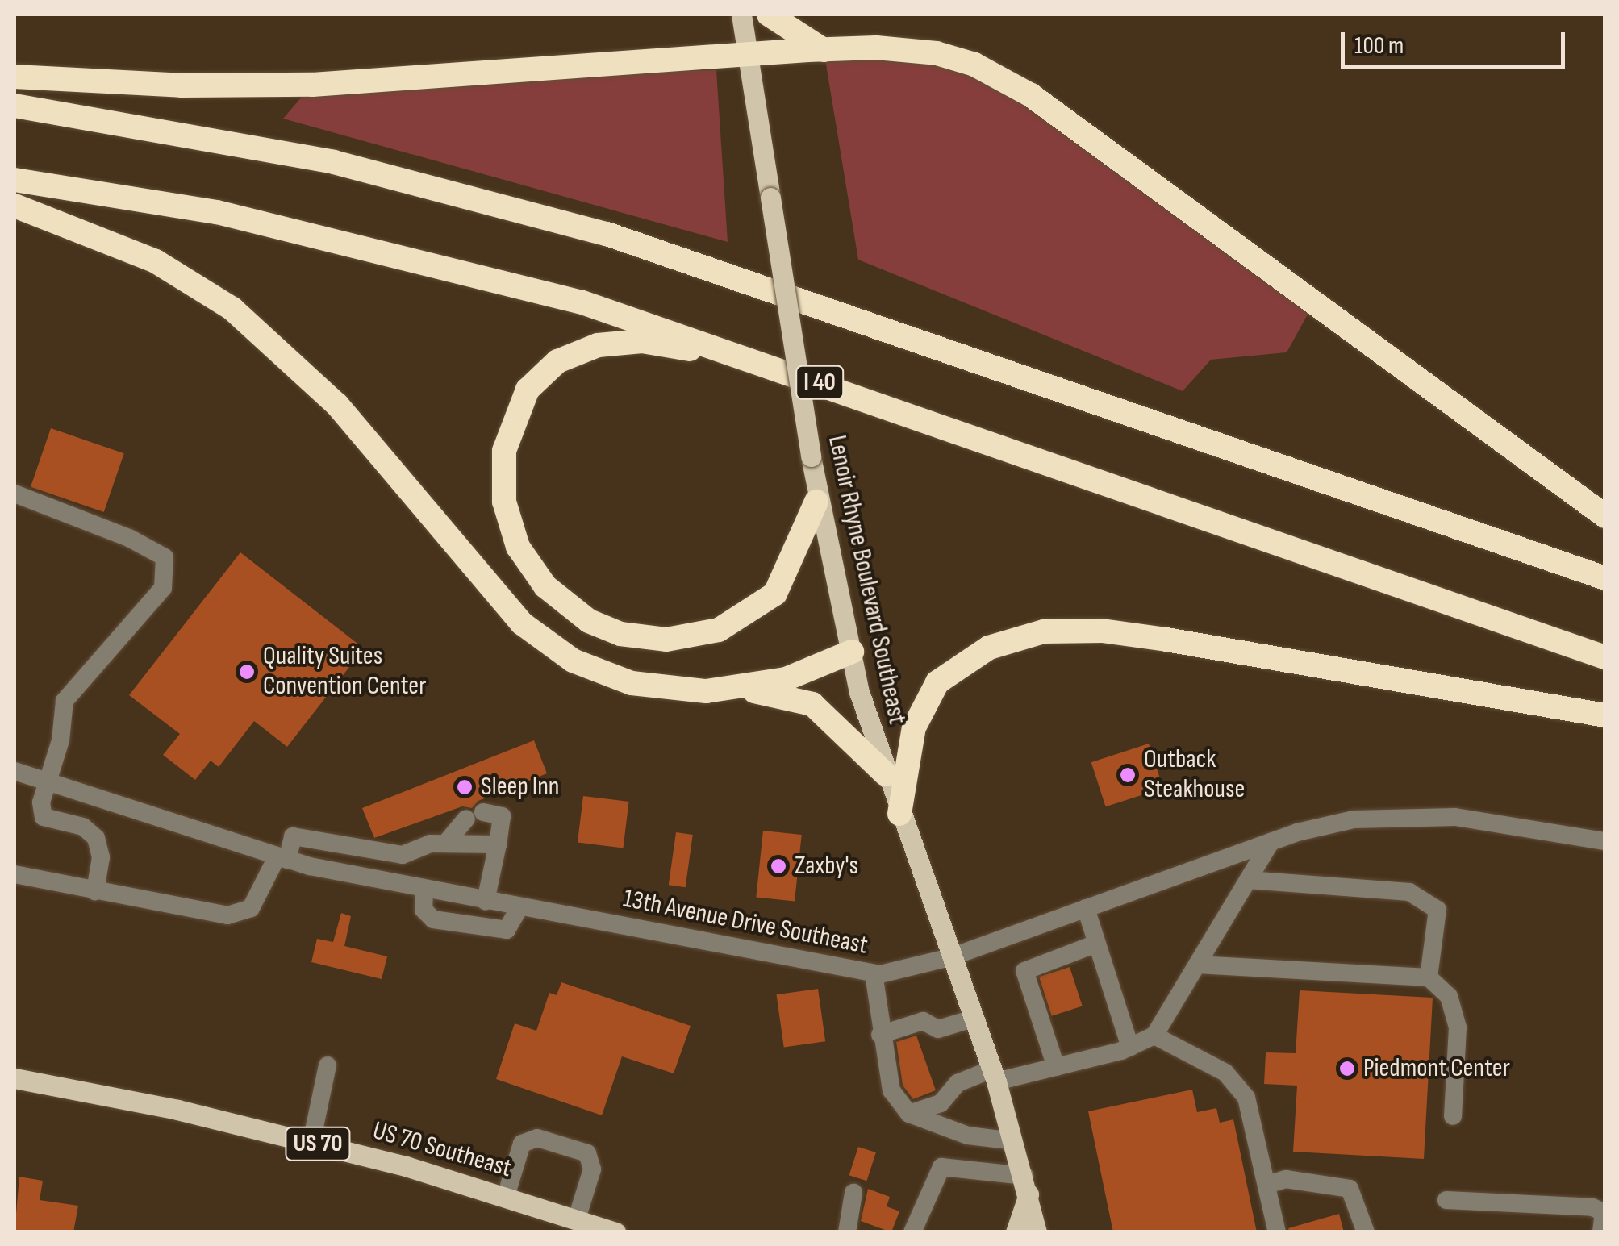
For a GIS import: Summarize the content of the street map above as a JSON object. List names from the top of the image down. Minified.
{"streets":{"highway":["I 40"],"main road":["Lenoir Rhyne Boulevard Southeast","US 70","US 70 Southeast"],"street":["13th Avenue Drive Southeast"]},"crossings":[["Lenoir Rhyne Boulevard Southeast","13th Avenue Drive Southeast"]],"places":["Quality Suites Convention Center","Outback Steakhouse","Sleep Inn","Zaxby's","Piedmont Center"],"scale_bar":"100 m"}
